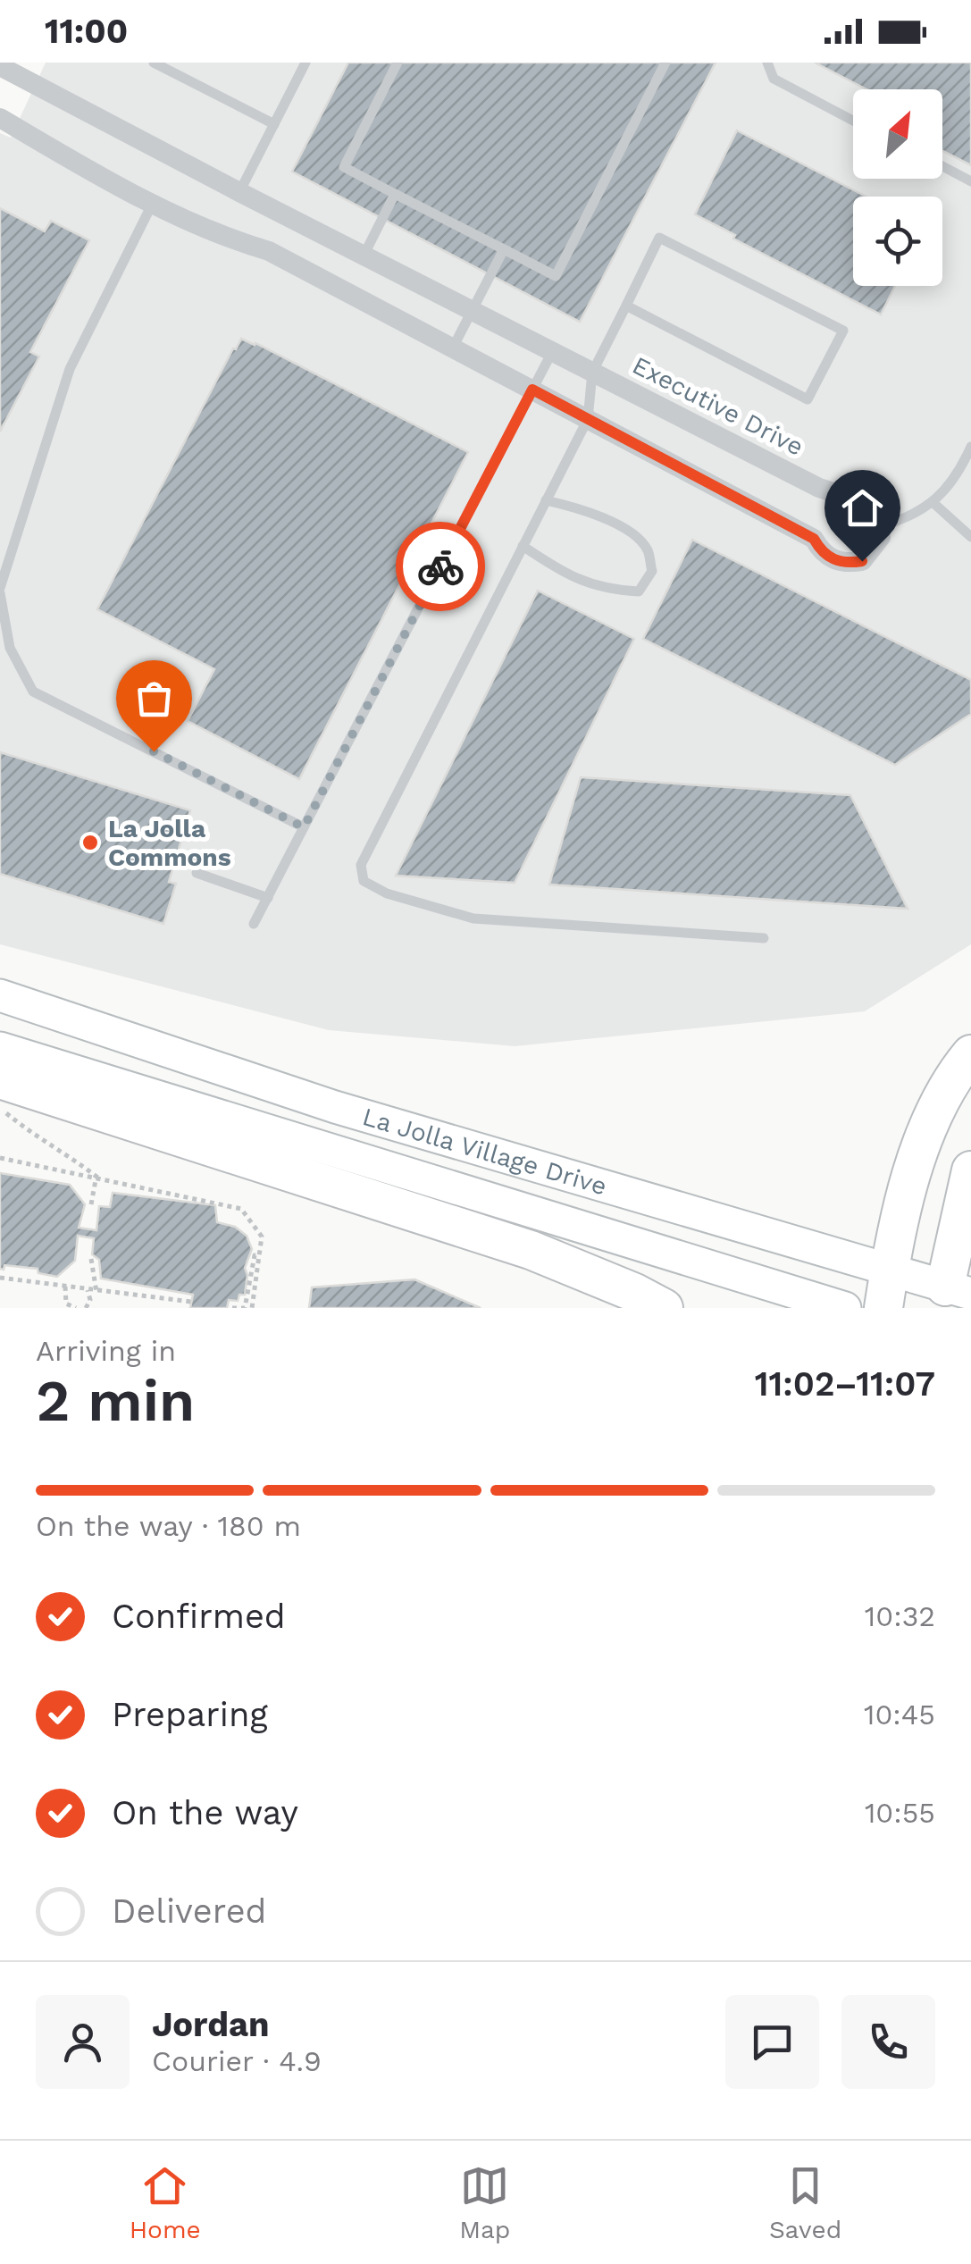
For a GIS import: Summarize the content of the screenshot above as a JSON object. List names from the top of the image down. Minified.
{"streets":{"main road":["La Jolla Village Drive"],"street":["Executive Drive"]},"places":["La Jolla Commons"],"north":"top right","page":{"status":"11:00","heading":["2 min","Arriving in","11:02–11:07"],"panel":["Jordan","Courier · 4.9"],"bar":"On the way · 180 m","list":[["Confirmed","10:32"],["Preparing","10:45"],["On the way","10:55"],"Delivered"],"tabs":["Home","Map","Saved"]}}
